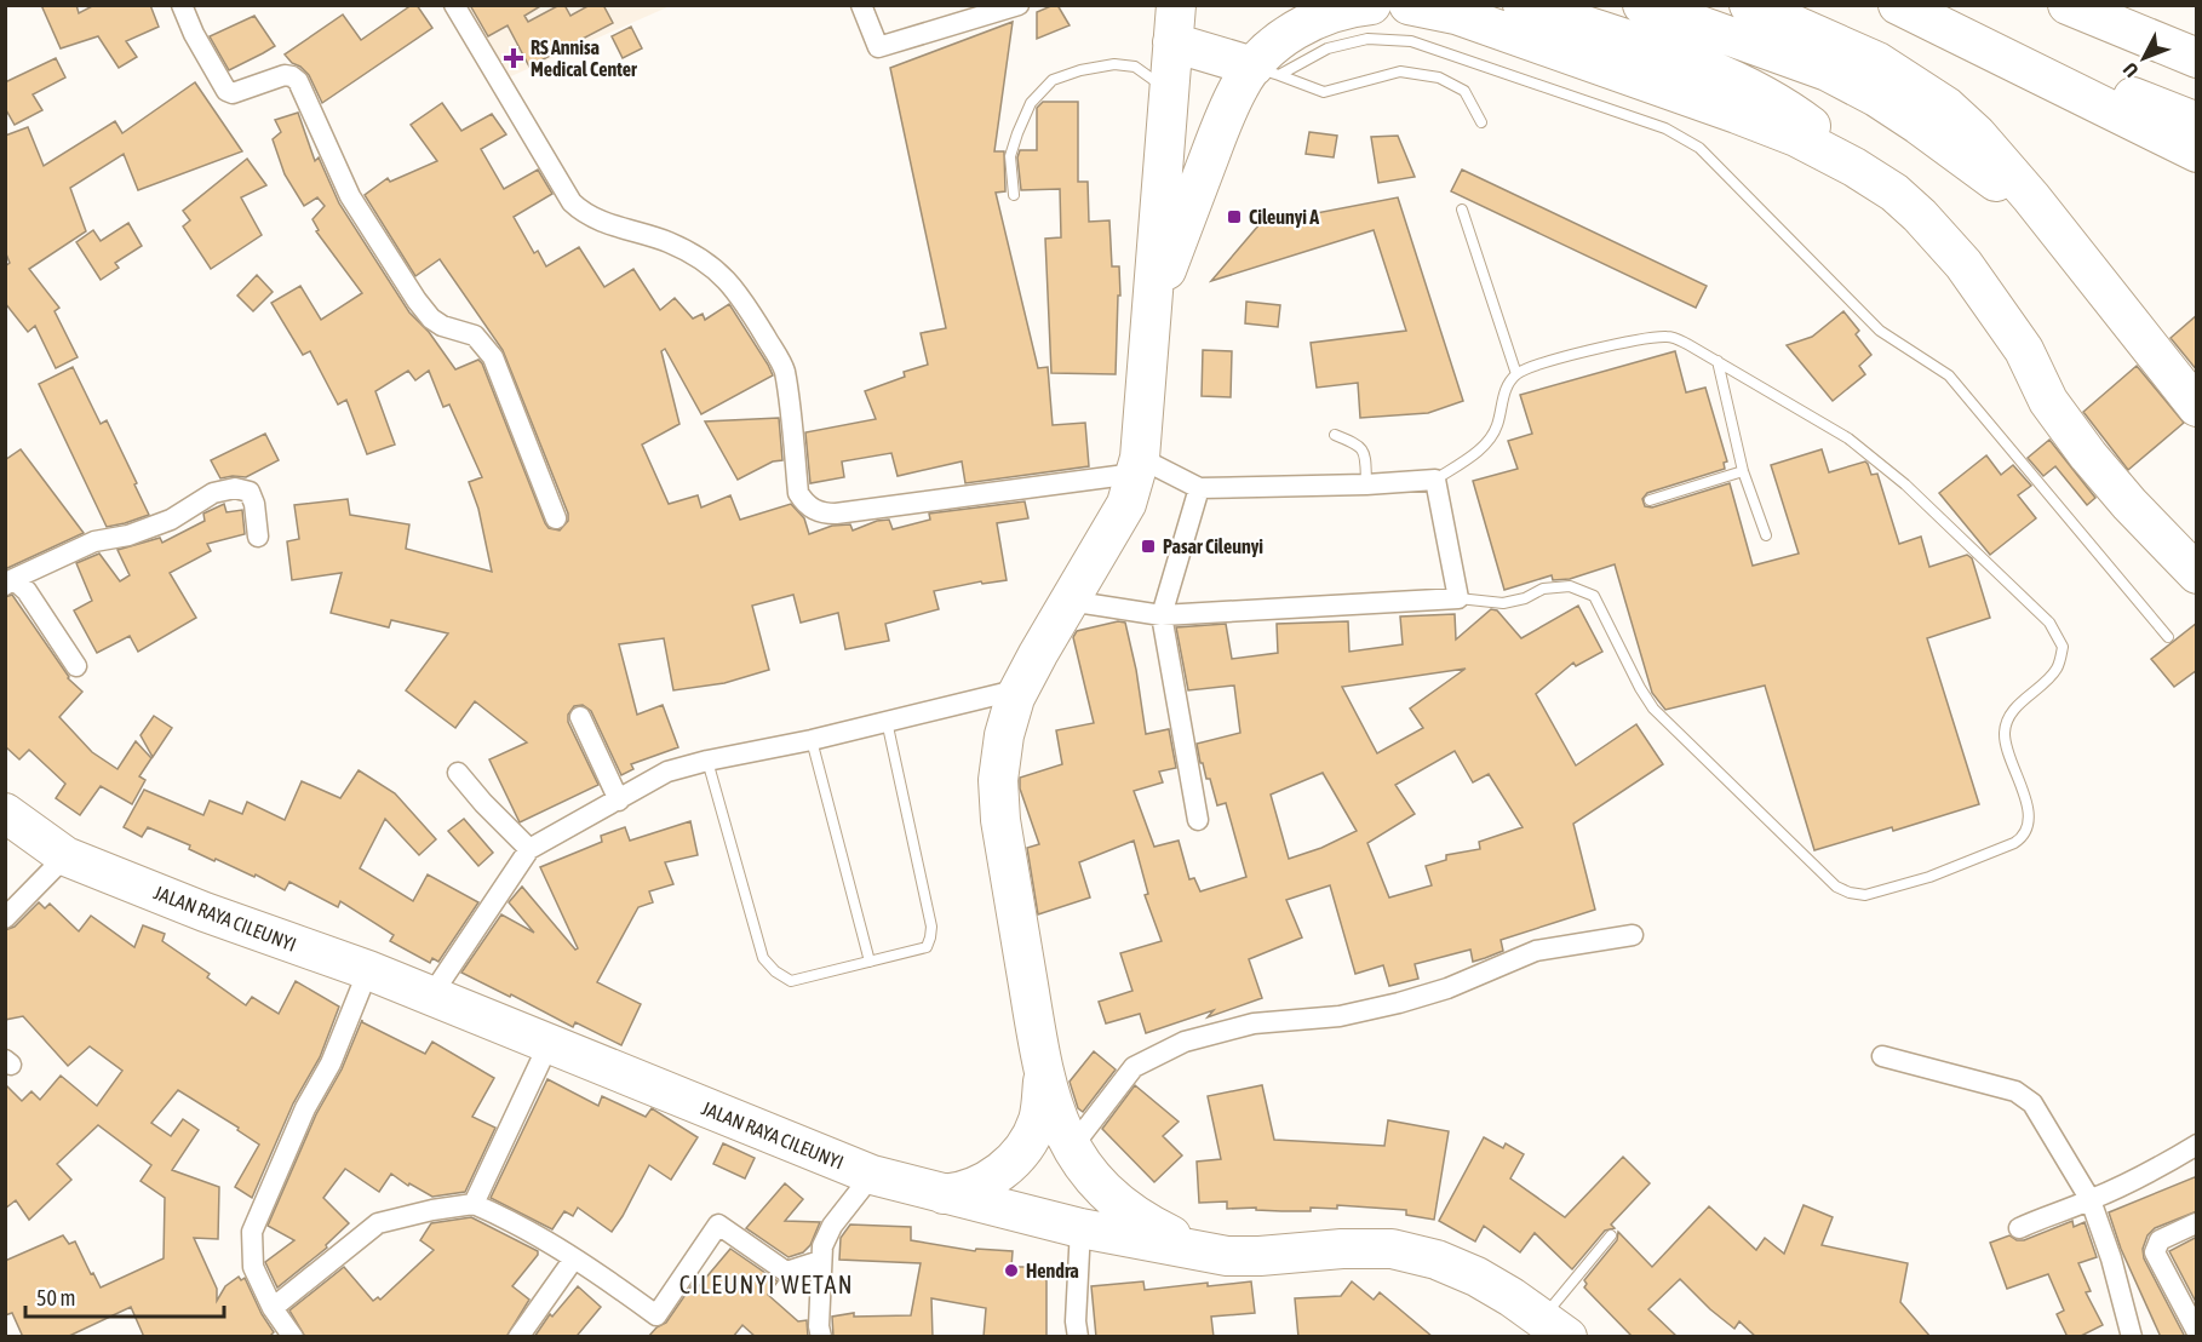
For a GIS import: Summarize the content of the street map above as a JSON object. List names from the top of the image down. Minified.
{"streets":{"highway":["JALAN RAYA CILEUNYI"]},"districts":["CILEUNYI WETAN"],"places":{"health":["RS Annisa Medical Center"],"transit":["Cileunyi A","Pasar Cileunyi"],"other":["Hendra"]},"scale_bar":"50 m","north":"bottom left"}
